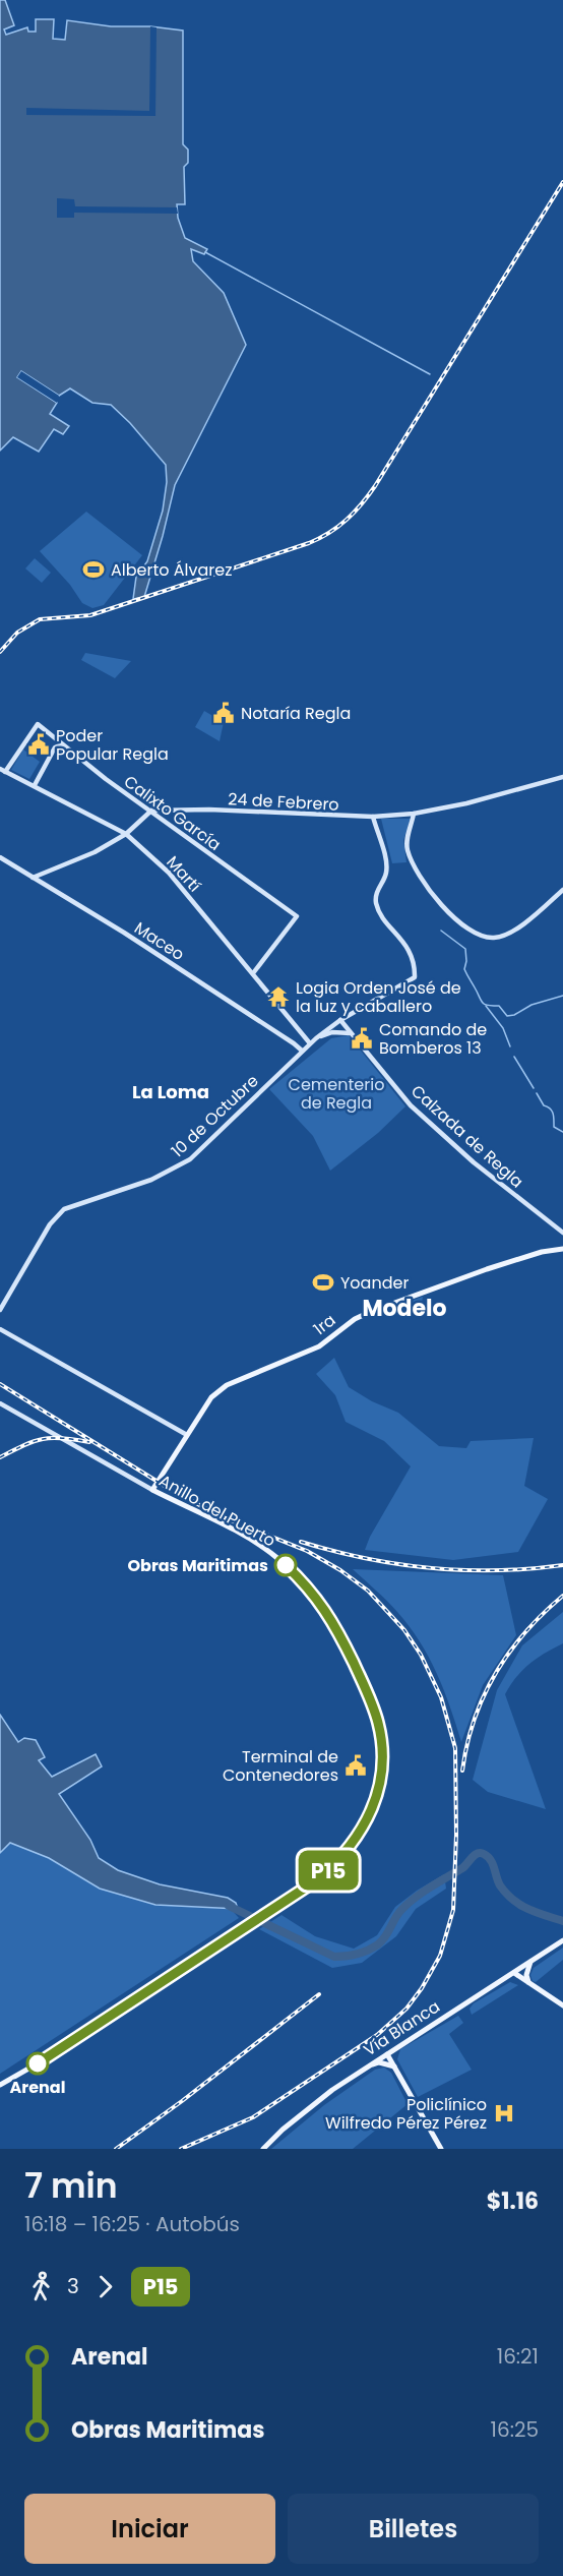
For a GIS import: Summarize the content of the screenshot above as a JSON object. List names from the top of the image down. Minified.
{"streets":{"main road":["24 de Febrero","Calixto García","Martí","Maceo","10 de Octubre","Calzada de Regla","1ra","Anillo del Puerto","Vía Blanca"]},"crossings":[["24 de Febrero","Calixto García"],["24 de Febrero","10 de Octubre"],["Calixto García","Martí"],["Martí","10 de Octubre"],["Maceo","10 de Octubre"],["10 de Octubre","Calzada de Regla"],["1ra","Anillo del Puerto"]],"districts":["La Loma","Modelo"],"parks":["Cementerio de Regla"],"places":{"sports":["Alberto Álvarez","Yoander"],"public building":["Notaría Regla","Poder Popular Regla","Comando de Bomberos 13","Terminal de Contenedores"],"temple":["Logia Orden José de la luz y caballero"],"other":["Obras Maritimas","Arenal"],"hospital":["Policlínico Wilfredo Pérez Pérez"]},"lines":["bus line P15"],"page":{"on_map":"P15","heading":["7 min","16:18 – 16:25 · Autobús","$1.16"],"legs":["3","P15"],"list":[{"name":"Arenal","value":"16:21"},{"name":"Obras Maritimas","value":"16:25"}],"buttons":["Iniciar","Billetes"]}}
